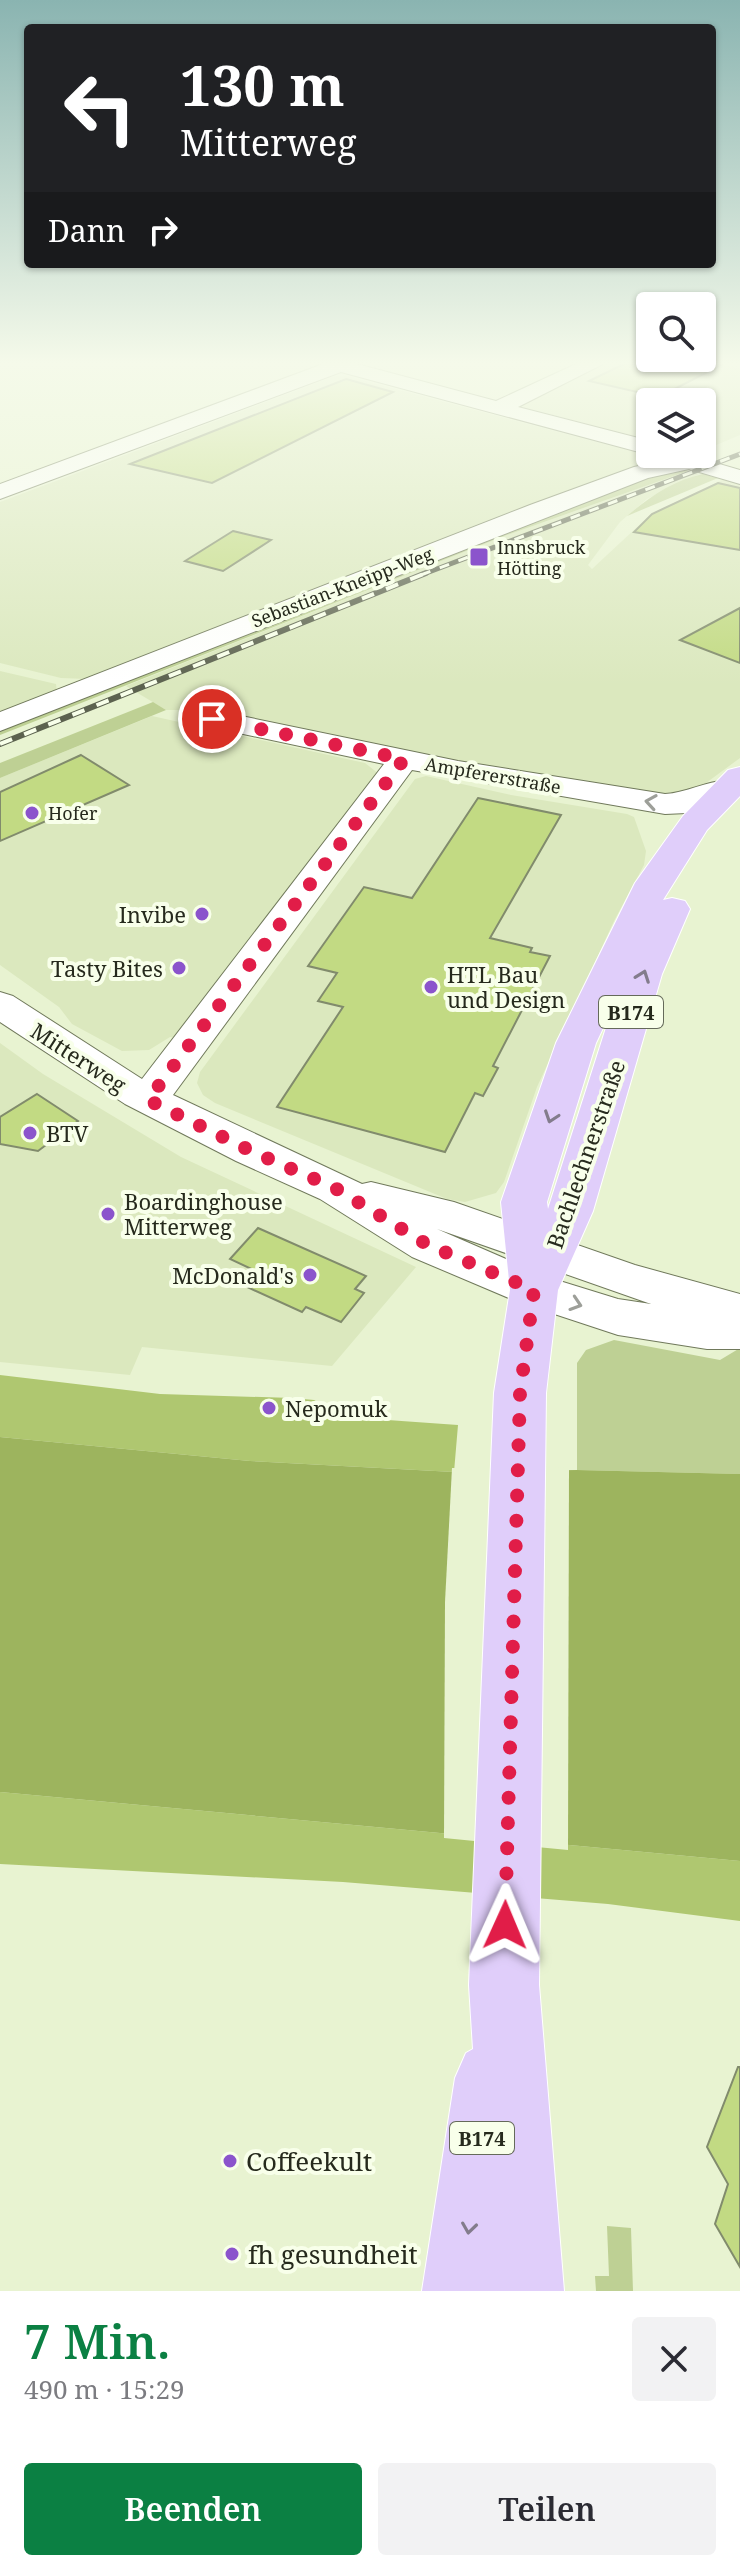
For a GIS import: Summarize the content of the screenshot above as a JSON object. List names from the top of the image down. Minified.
{"streets":{"main road":["B174","Bachlechnerstraße"],"street":["Sebastian-Kneipp-Weg","Ampfererstraße","Mitterweg"]},"crossings":[["Ampfererstraße","Bachlechnerstraße"],["B174","Mitterweg"],["B174","Bachlechnerstraße"],["Mitterweg","Bachlechnerstraße"]],"one_way":["Ampfererstraße"],"places":{"transit":["Innsbruck Hötting"],"other":["Hofer","Invibe","Tasty Bites","HTL Bau und Design","BTV","Boardinghouse Mitterweg","McDonald's","Nepomuk","Coffeekult","fh gesundheit"]},"page":{"turn":["130 m","Mitterweg"],"then":"Dann","heading":["7 Min.","490 m · 15:29"],"buttons":["Beenden","Teilen"]}}
